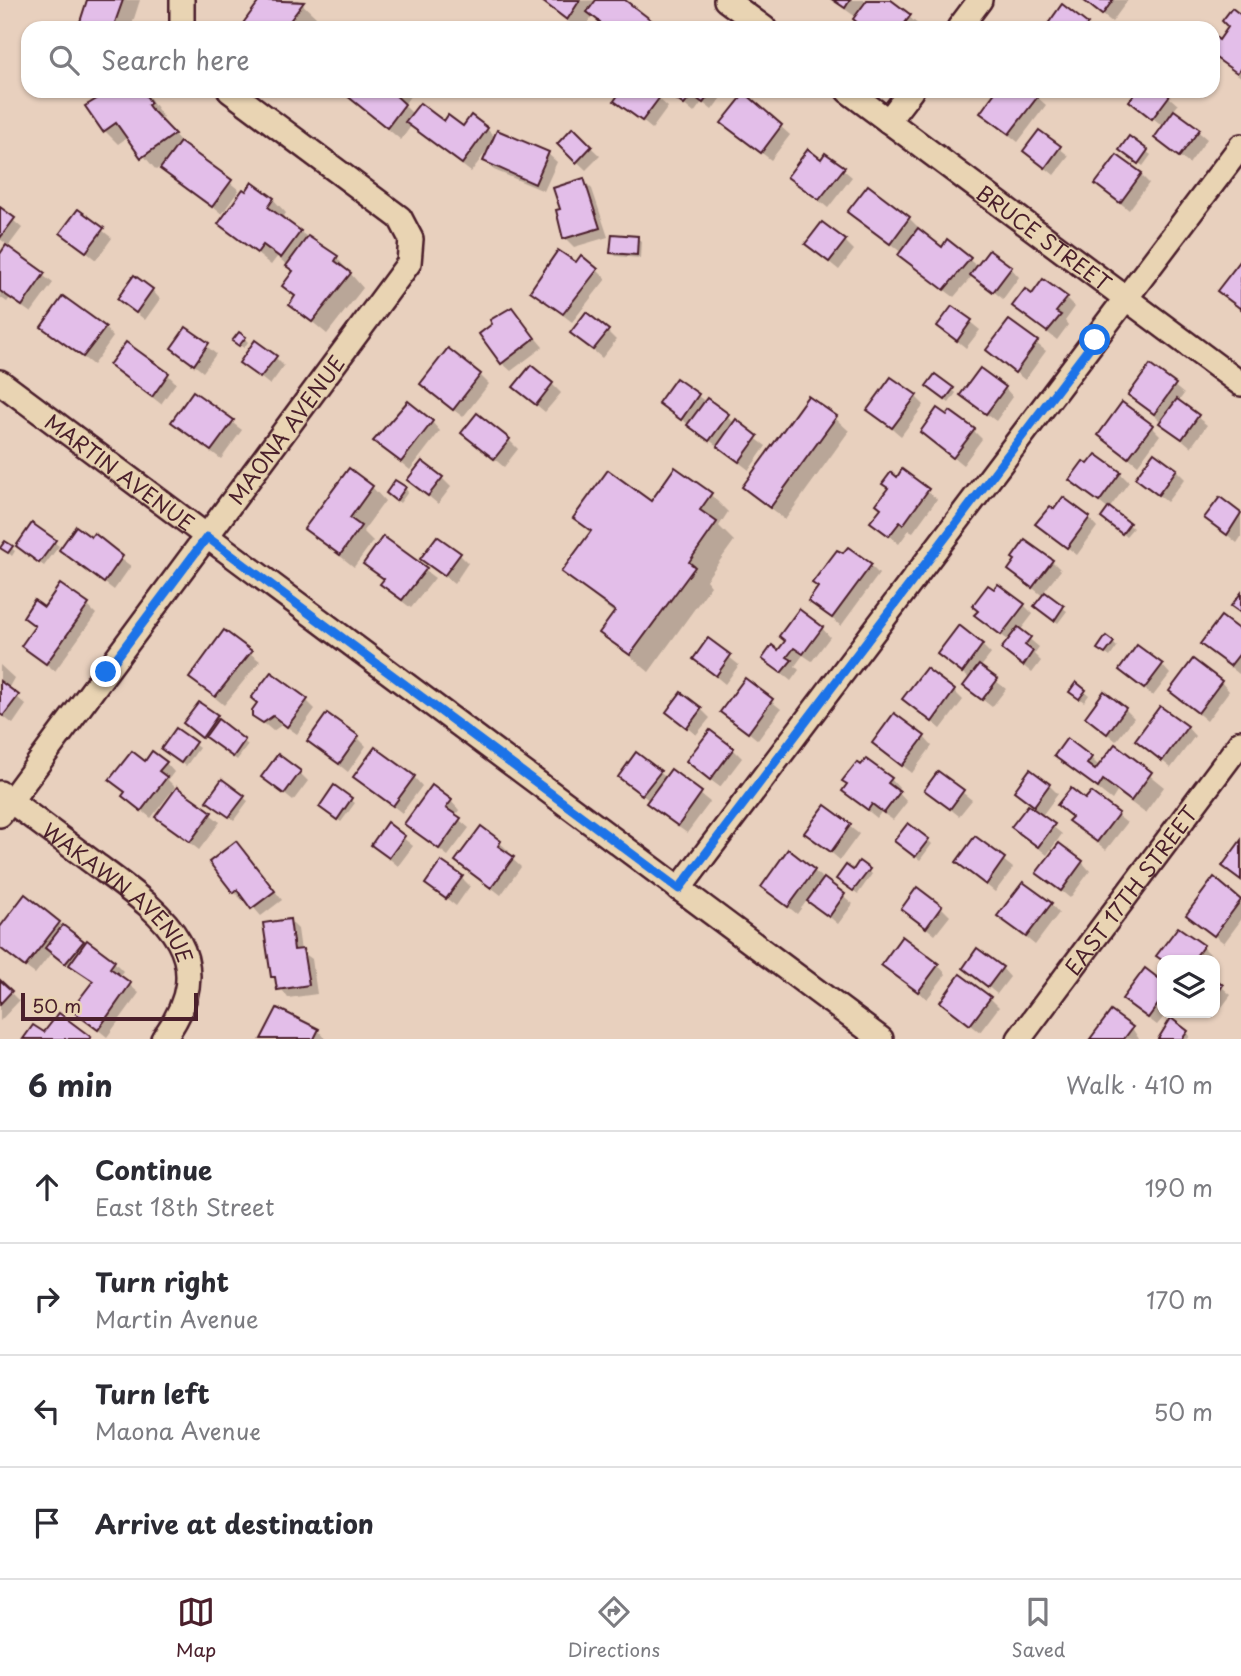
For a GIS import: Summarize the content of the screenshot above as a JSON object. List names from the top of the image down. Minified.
{"streets":{"street":["BRUCE STREET","MAONA AVENUE","MARTIN AVENUE","EAST 17TH STREET","WAKAWN AVENUE"]},"crossings":[["MAONA AVENUE","MARTIN AVENUE"],["MAONA AVENUE","WAKAWN AVENUE"]],"scale_bar":"50 m","page":{"search":"Search here","scale":"50 m","heading":["6 min","Walk · 410 m"],"list":[["Continue","East 18th Street","190 m"],["Turn right","Martin Avenue","170 m"],["Turn left","Maona Avenue","50 m"],"Arrive at destination"],"nav":["Map","Directions","Saved"]}}
